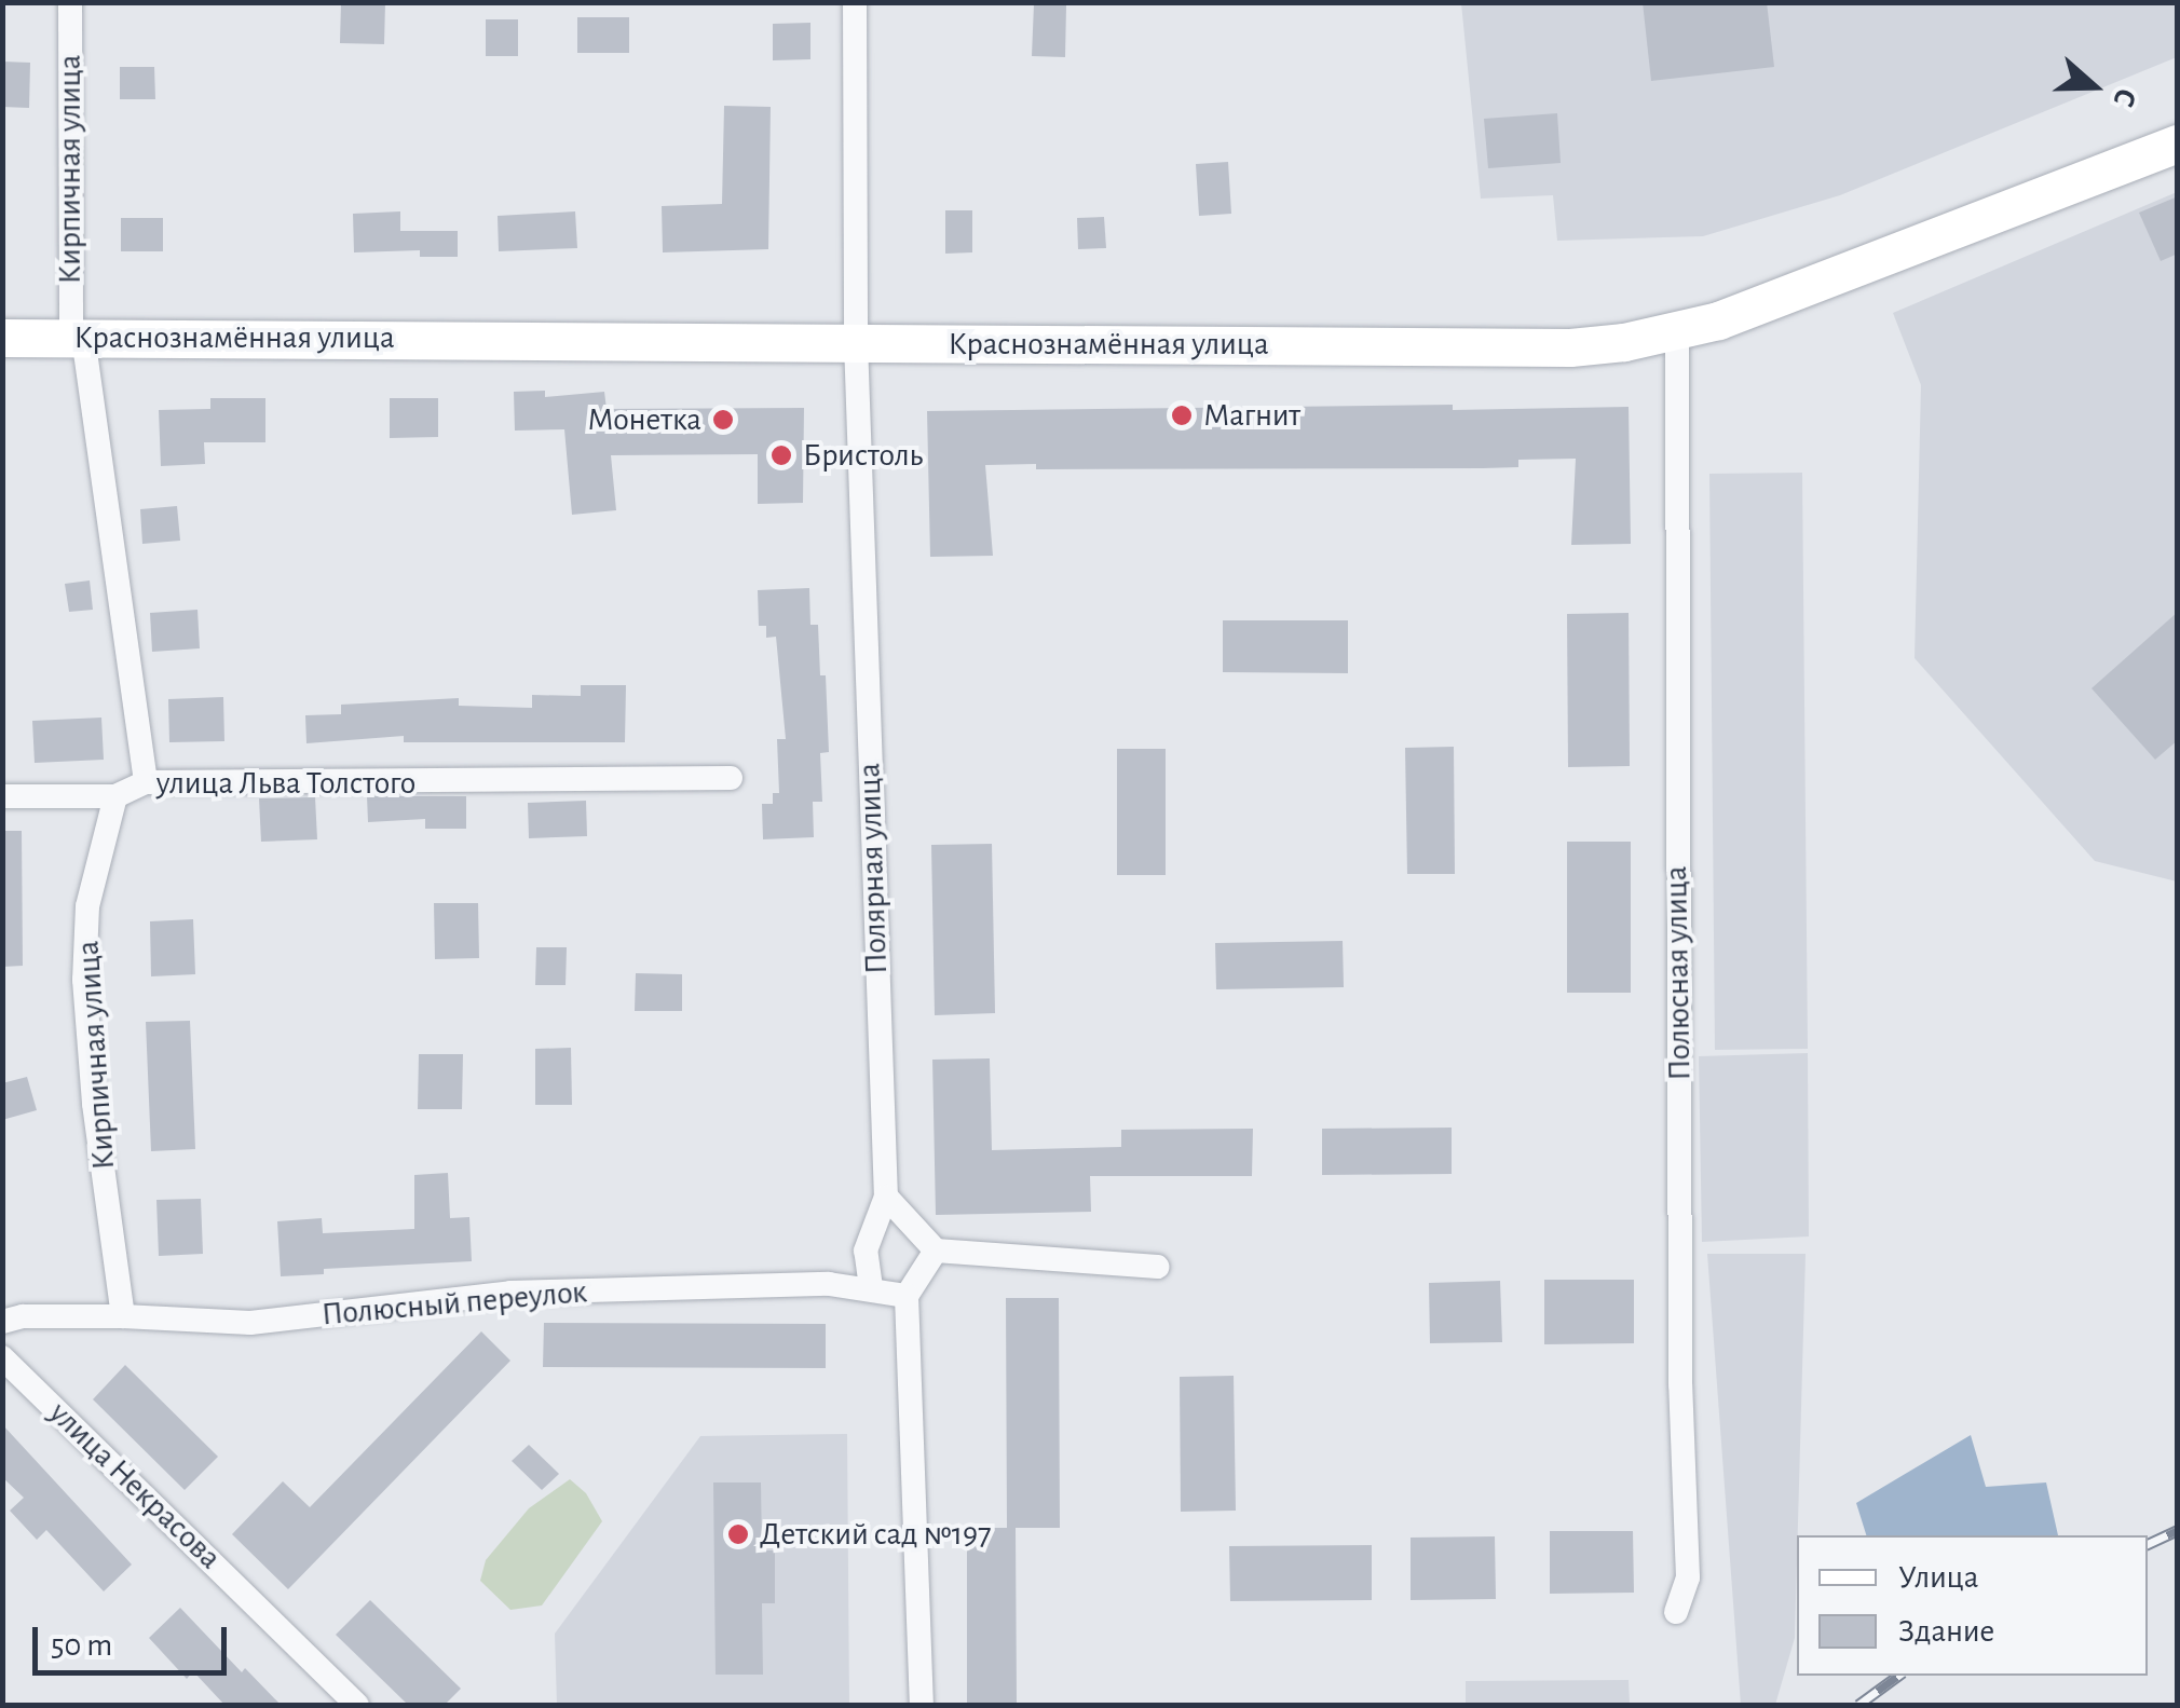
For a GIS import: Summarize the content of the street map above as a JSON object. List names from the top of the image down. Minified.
{"streets":{"main road":["Краснознамённая улица"],"street":["Кирпичная улица","улица Льва Толстого","Полярная улица","Полюсная улица","Полюсный переулок","улица Некрасова"]},"crossings":[["Кирпичная улица","Краснознамённая улица"],["Кирпичная улица","улица Льва Толстого"],["Кирпичная улица","Полюсный переулок"],["Краснознамённая улица","Полярная улица"],["Краснознамённая улица","Полюсная улица"]],"places":["Магнит","Монетка","Бристоль","Детский сад №197"],"legend":["Улица","Здание"],"scale_bar":"50 m","north":"right"}
